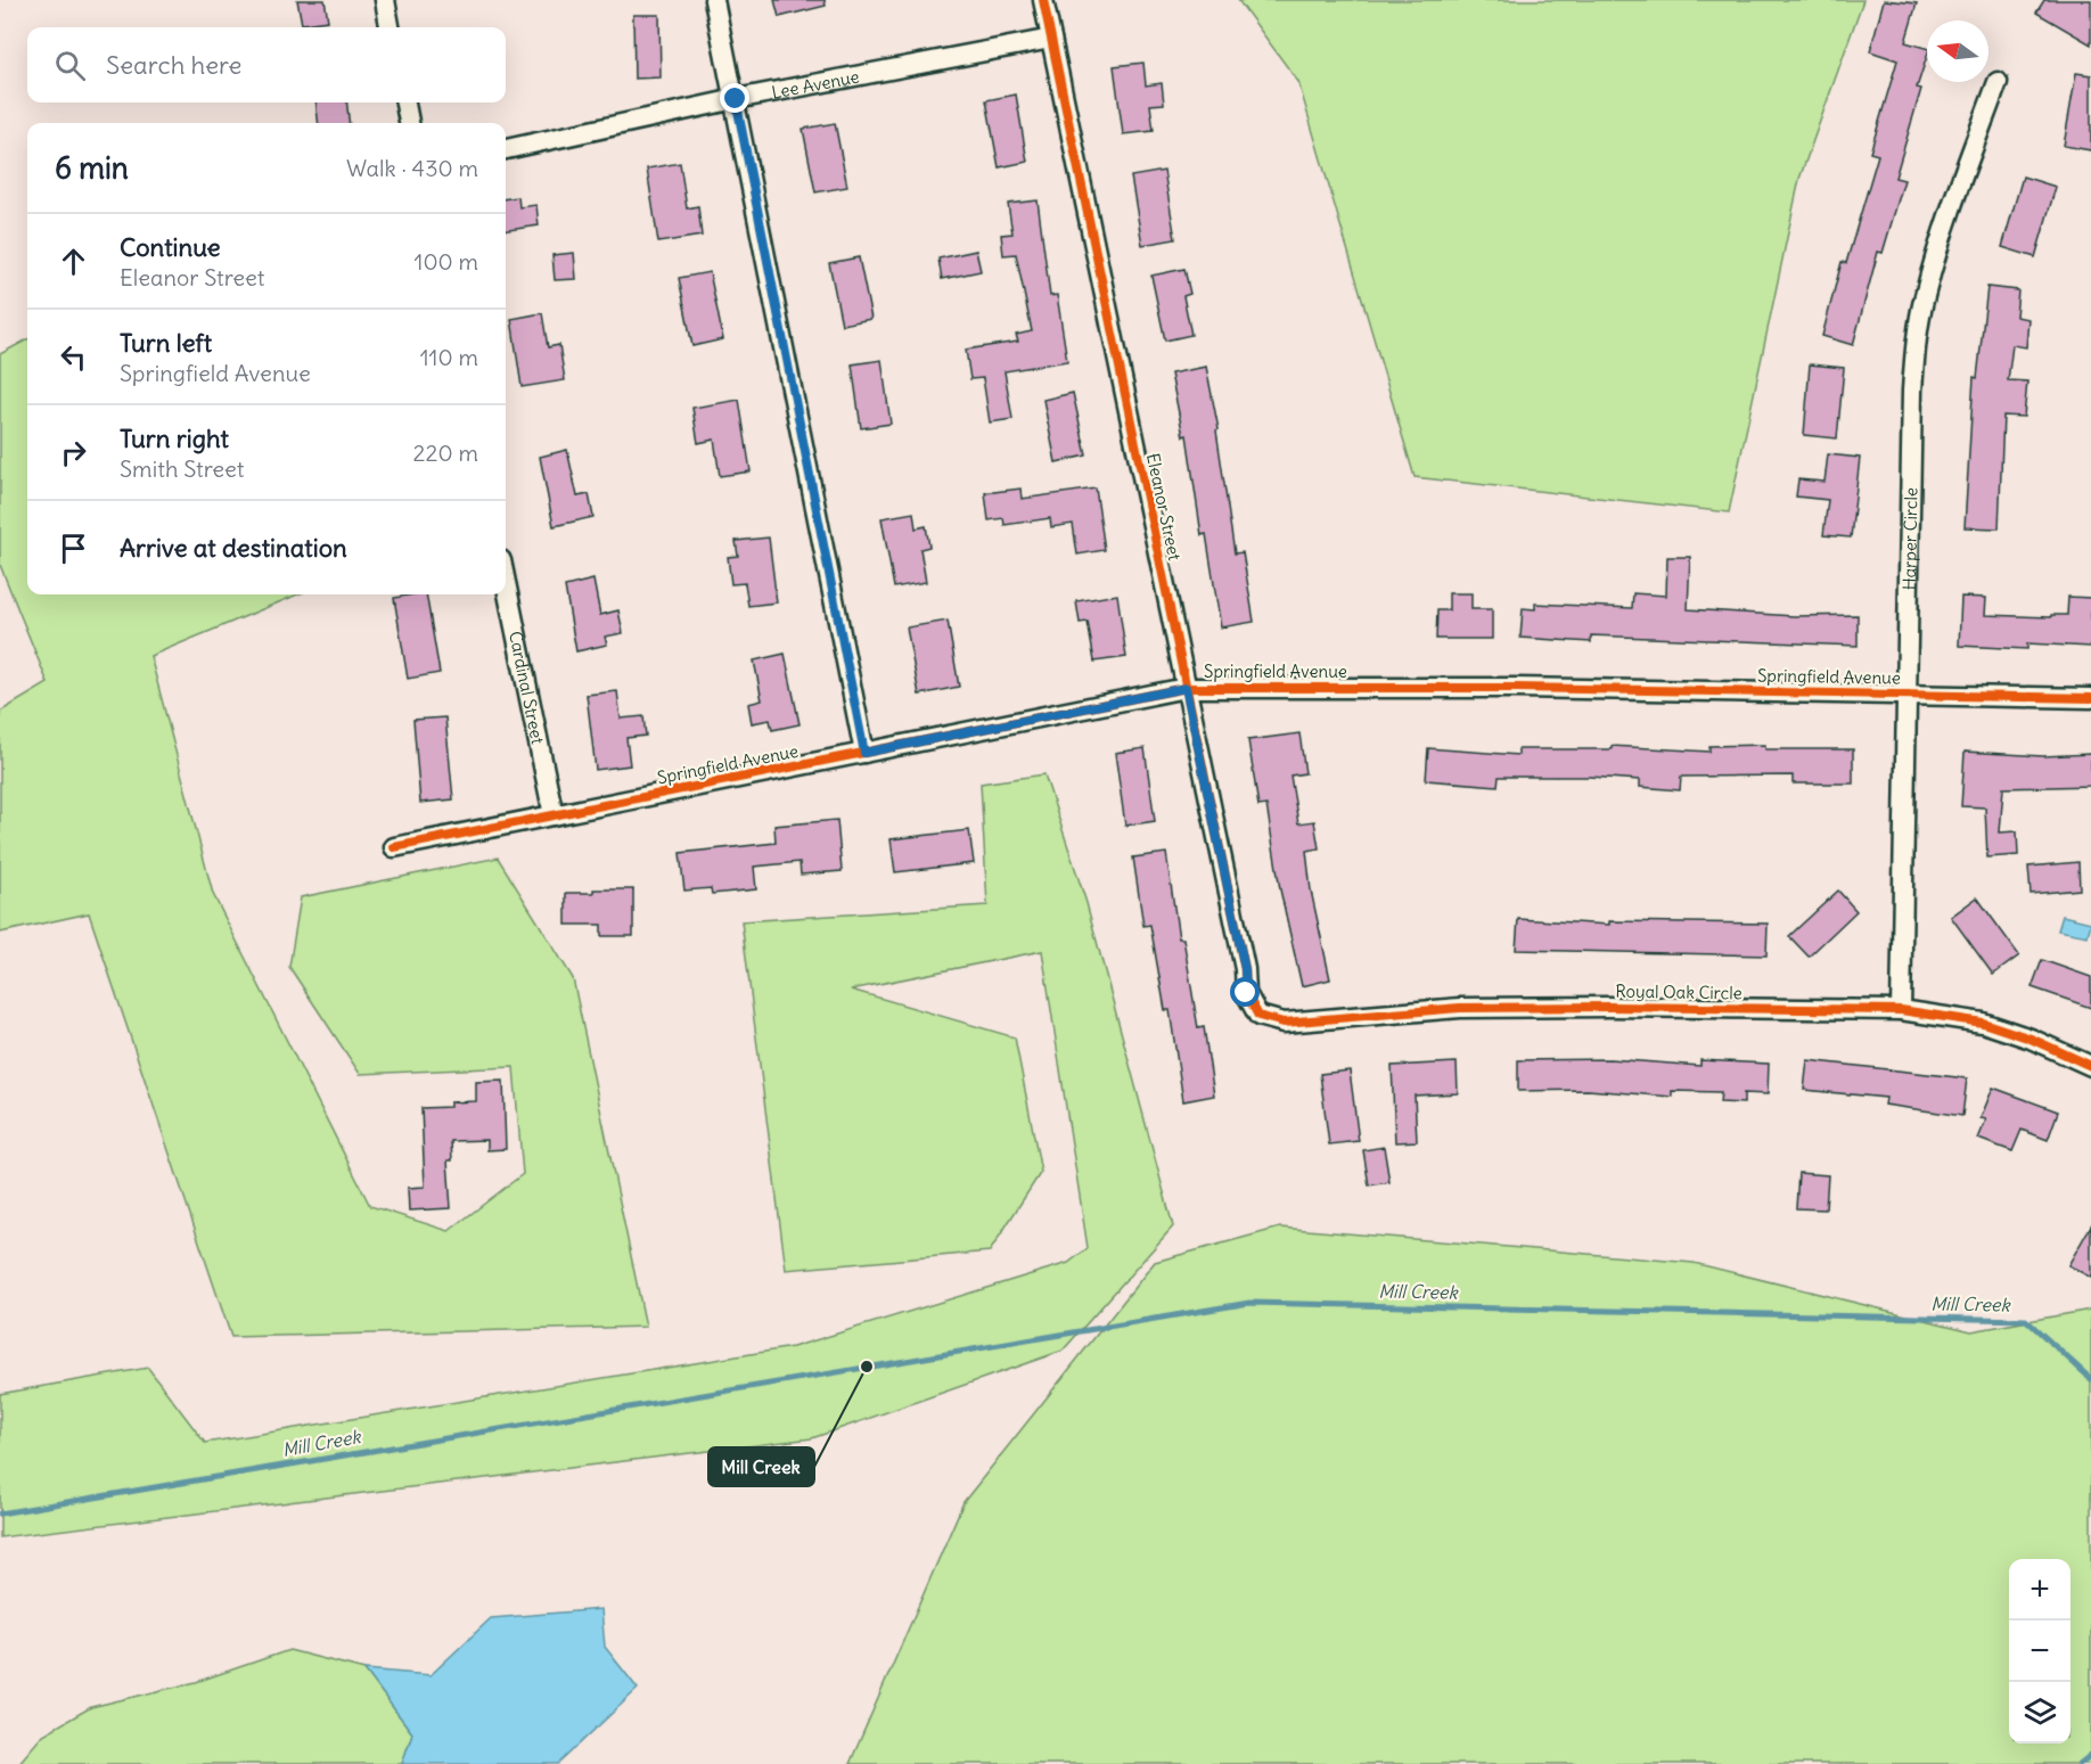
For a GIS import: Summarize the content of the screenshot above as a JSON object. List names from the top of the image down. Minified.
{"streets":{"street":["Lee Avenue","Eleanor Street","Harper Circle","Springfield Avenue","Cardinal Street","Royal Oak Circle"]},"crossings":[["Lee Avenue","Eleanor Street"],["Eleanor Street","Springfield Avenue"],["Eleanor Street","Royal Oak Circle"],["Harper Circle","Springfield Avenue"],["Harper Circle","Royal Oak Circle"],["Springfield Avenue","Cardinal Street"]],"water":["Mill Creek"],"places":["Mill Creek"],"north":"left","page":{"search":"Search here","heading":["6 min","Walk · 430 m"],"list":[["Continue","Eleanor Street","100 m"],["Turn left","Springfield Avenue","110 m"],["Turn right","Smith Street","220 m"],"Arrive at destination"],"map_buttons":["+","−"]}}
